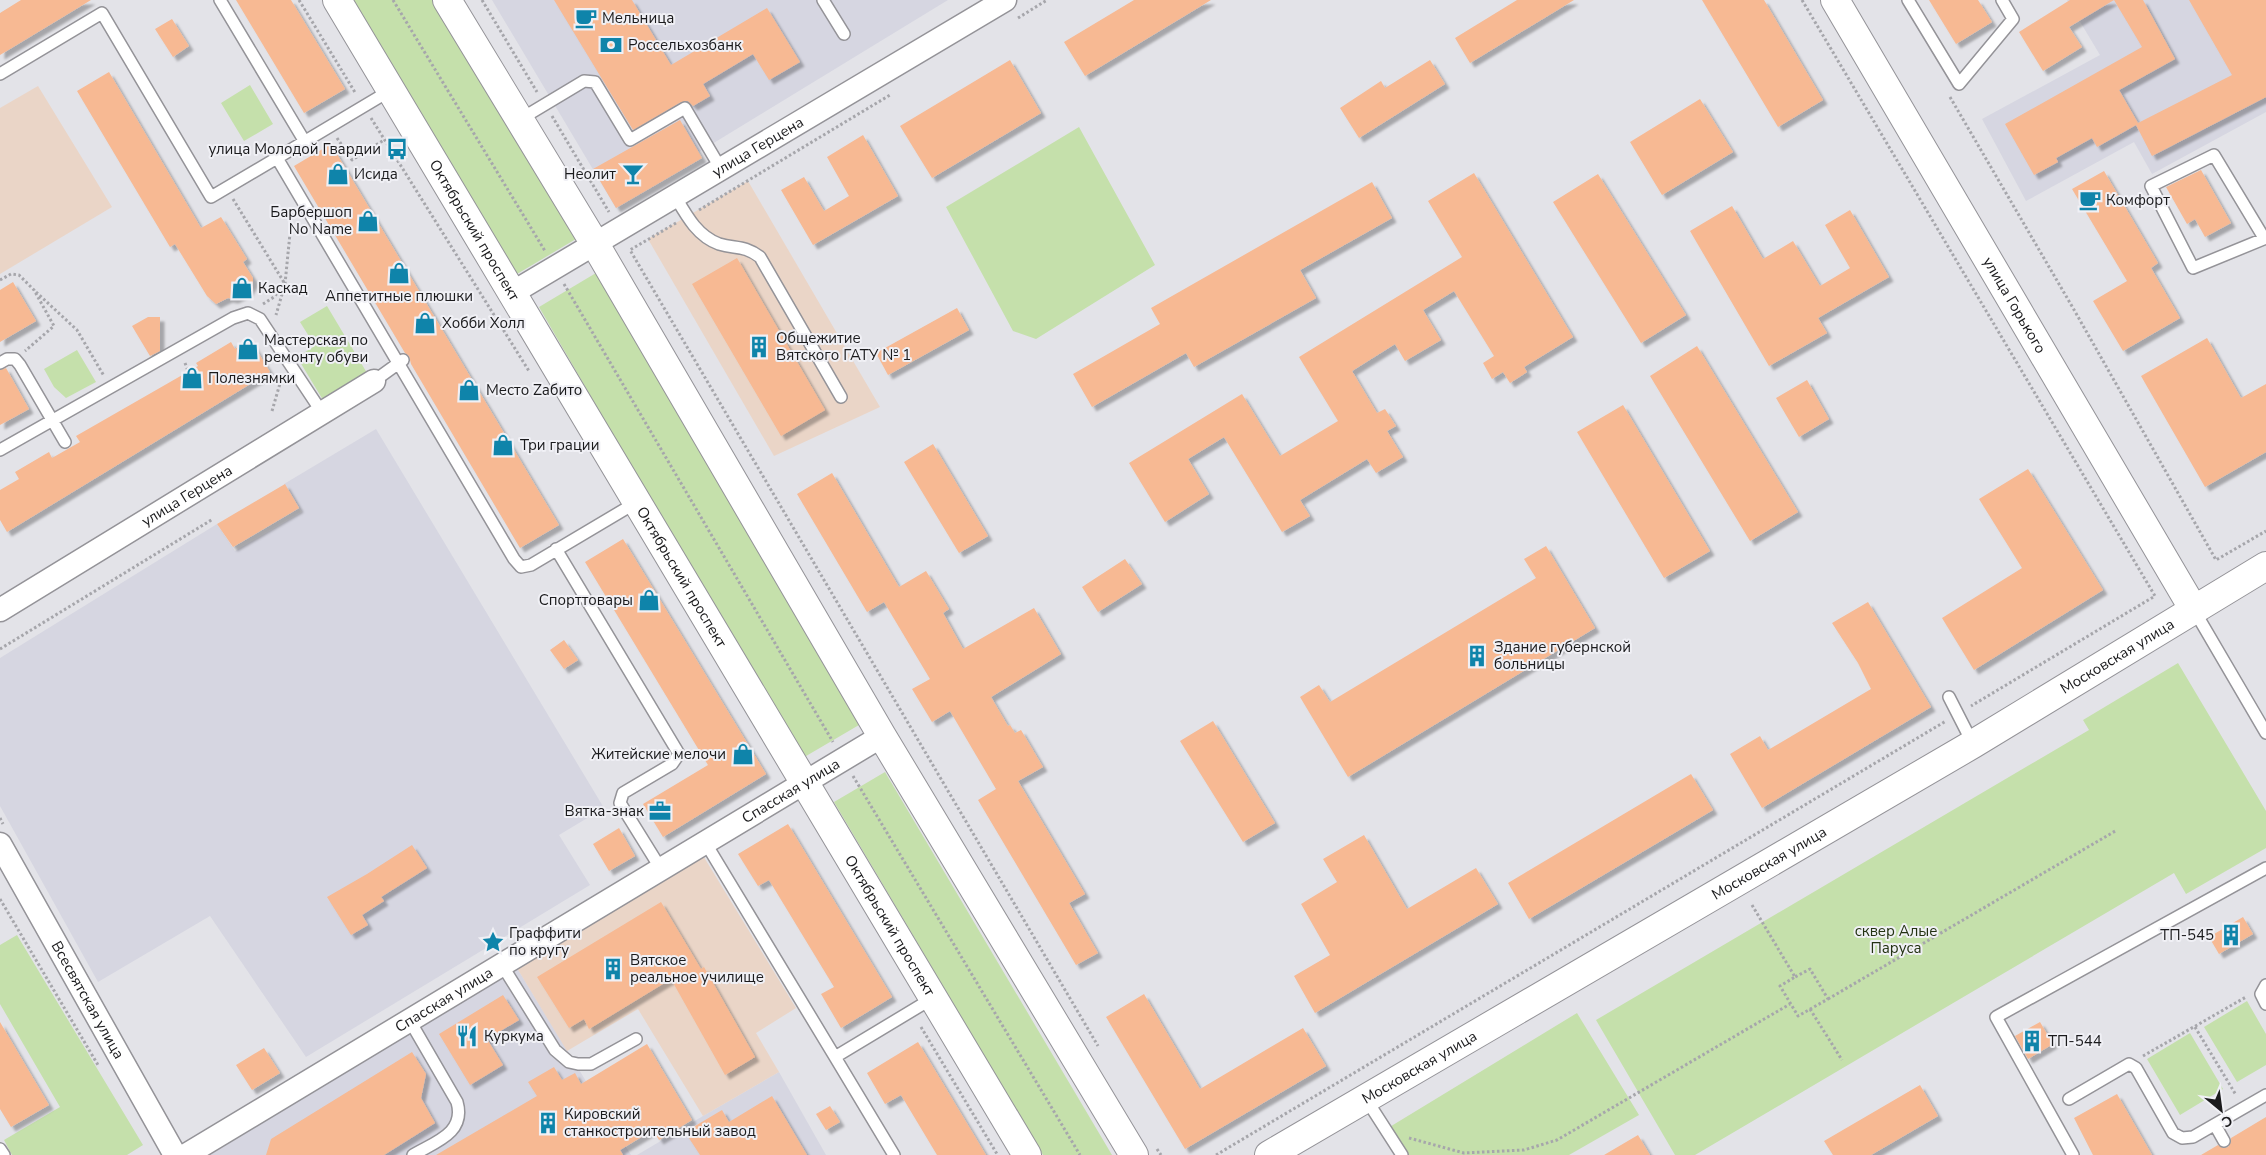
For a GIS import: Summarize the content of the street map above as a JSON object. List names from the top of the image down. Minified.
{"streets":{"main road":["Октябрьский проспект","улица Горького","Московская улица"],"street":["улица Герцена","Спасская улица","Всесвятская улица"]},"crossings":[["улица Герцена","Октябрьский проспект"],["Октябрьский проспект","Спасская улица"],["улица Горького","Московская улица"]],"parks":["сквер Алые Паруса"],"places":{"cafe":["Мельница","Комфорт"],"bank":["Россельхозбанк"],"bus stop":["улица Молодой Гвардии"],"shop":["Исида","Барбершоп No Name","Аппетитные плюшки","Каскад","Хобби Холл","Мастерская по ремонту обуви","Полезнямки","Место Zабито","Три грации","Спорттовары","Житейские мелочи"],"bar":["Неолит"],"building":["Общежитие Вятского ГАТУ № 1","Здание губернской больницы","ТП-545","Вятское реальное училище","ТП-544","Кировский станкостроительный завод"],"office":["Вятка-знак"],"place":["Граффити по кругу"],"restaurant":["Куркума"]},"north":"bottom right"}
